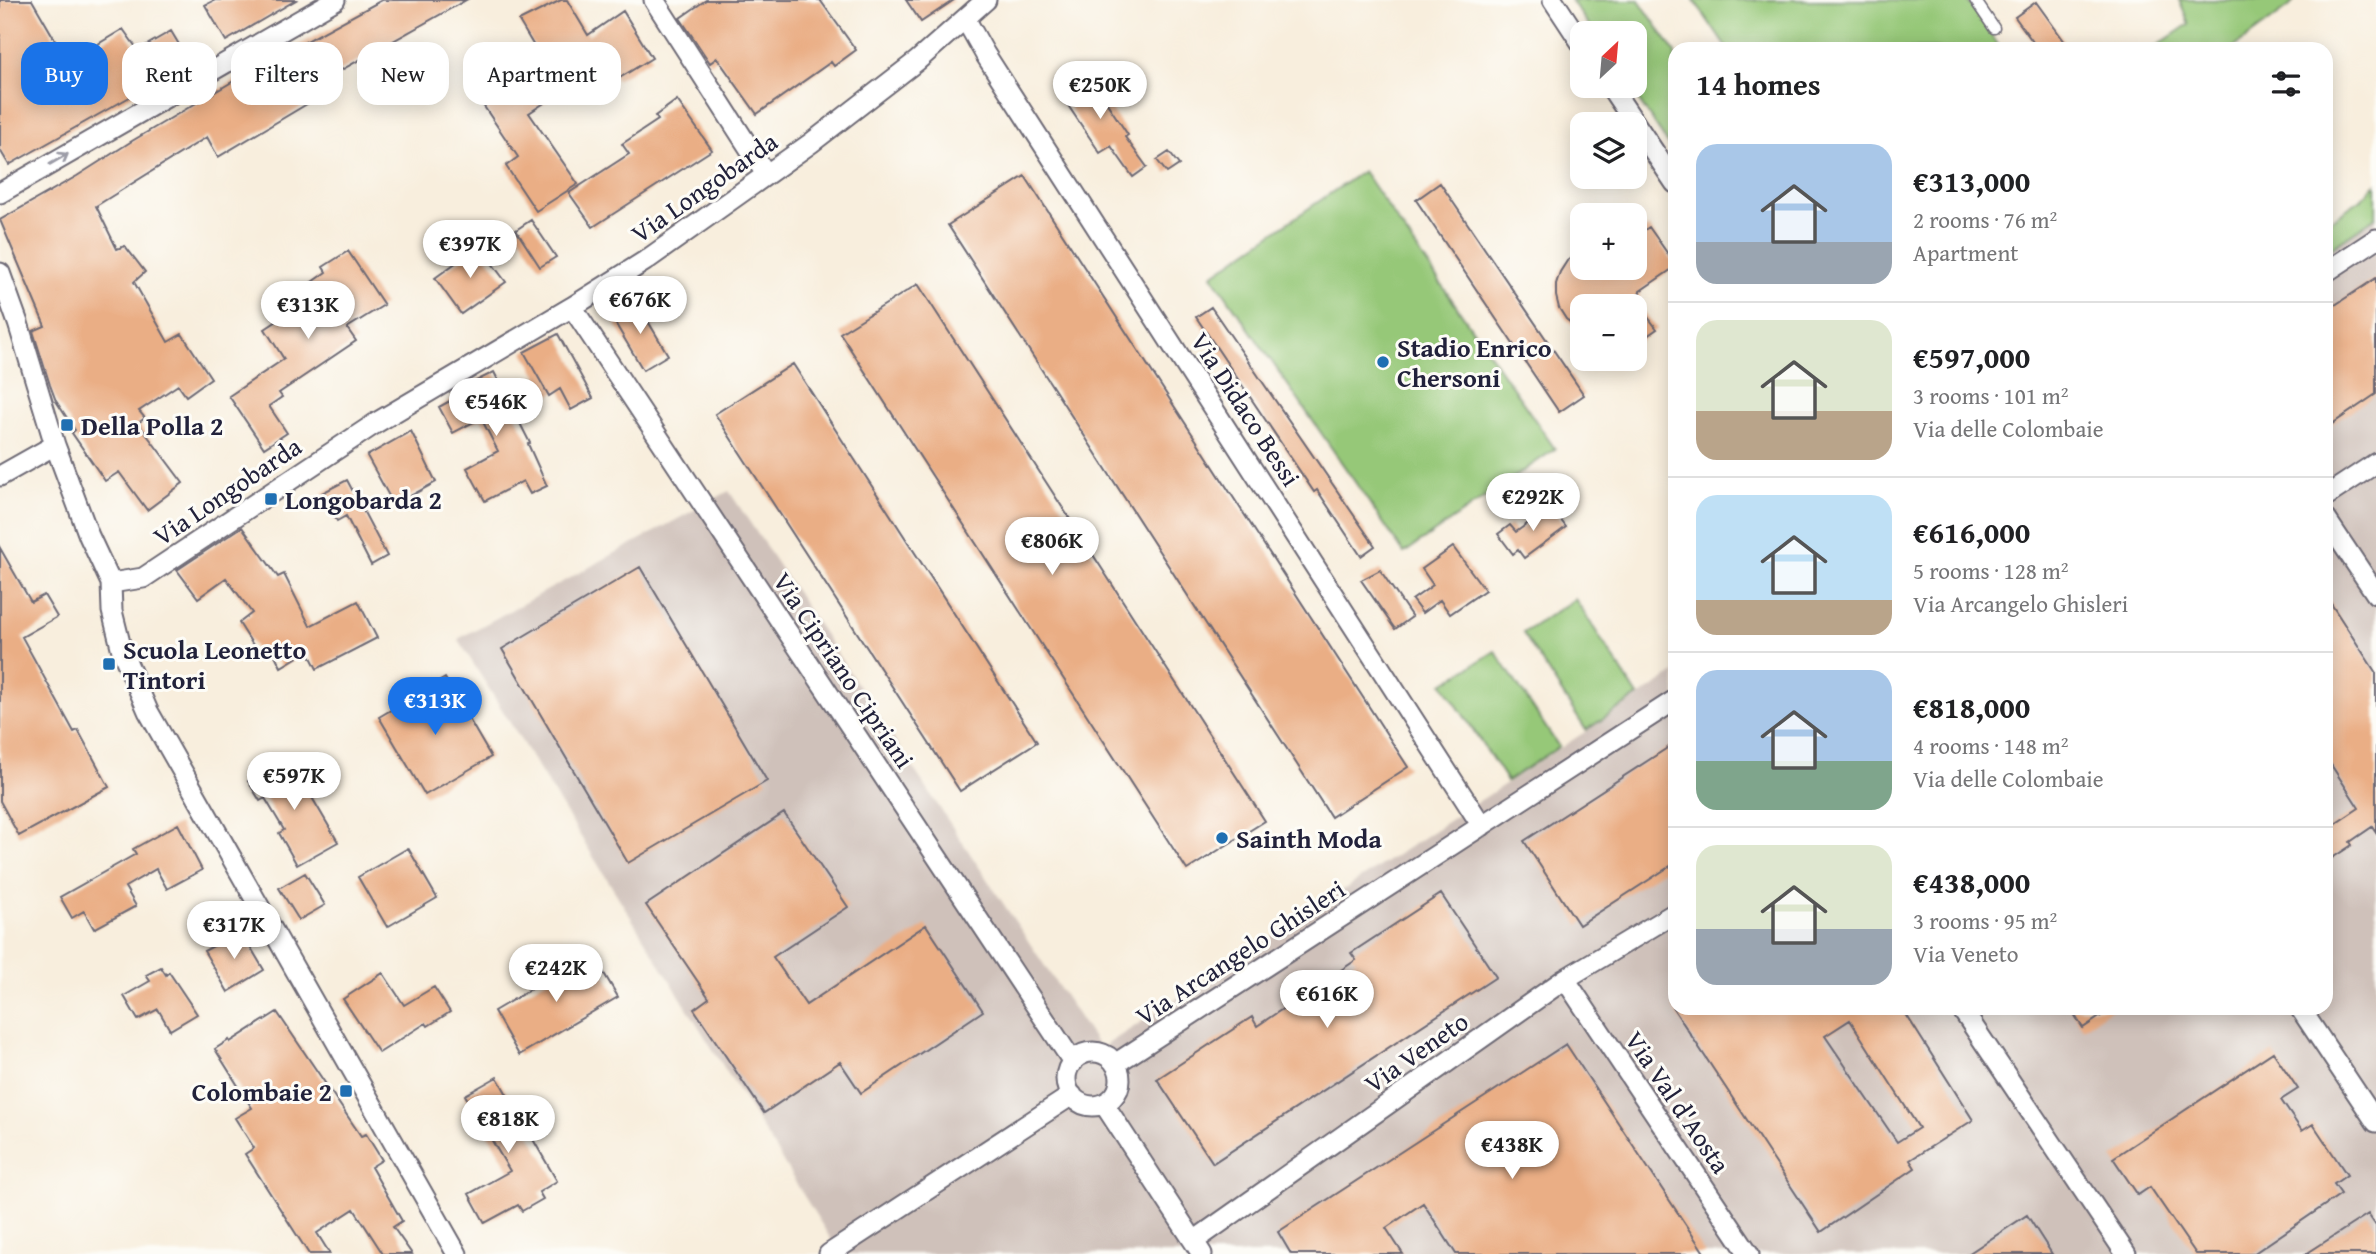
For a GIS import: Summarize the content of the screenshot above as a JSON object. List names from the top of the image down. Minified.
{"streets":{"street":["Via Longobarda","Via Didaco Bessi","Via Cipriano Cipriani","Via Arcangelo Ghisleri","Via Veneto","Via Val d'Aosta"]},"crossings":[["Via Longobarda","Via Didaco Bessi"],["Via Longobarda","Via Cipriano Cipriani"],["Via Didaco Bessi","Via Arcangelo Ghisleri"],["Via Cipriano Cipriani","Via Arcangelo Ghisleri"],["Via Veneto","Via Val d'Aosta"]],"places":{"other":["Stadio Enrico Chersoni","Sainth Moda"],"transit":["Della Polla 2","Longobarda 2","Scuola Leonetto Tintori","Colombaie 2"]},"north":"top right","page":{"map_buttons":["+","−"],"chip":["Buy","Rent","Filters","New","Apartment"],"heading":"14 homes","price":["€250K","€397K","€676K","€313K","€546K","€292K","€806K","€313K","€597K","€317K","€242K","€616K","€818K","€438K"],"list":[{"name":"€313,000","note":"2 rooms · 76 m² · Apartment"},{"name":"€597,000","note":"3 rooms · 101 m² · Via delle Colombaie"},{"name":"€616,000","note":"5 rooms · 128 m² · Via Arcangelo Ghisleri"},{"name":"€818,000","note":"4 rooms · 148 m² · Via delle Colombaie"},{"name":"€438,000","note":"3 rooms · 95 m² · Via Veneto"}]}}
